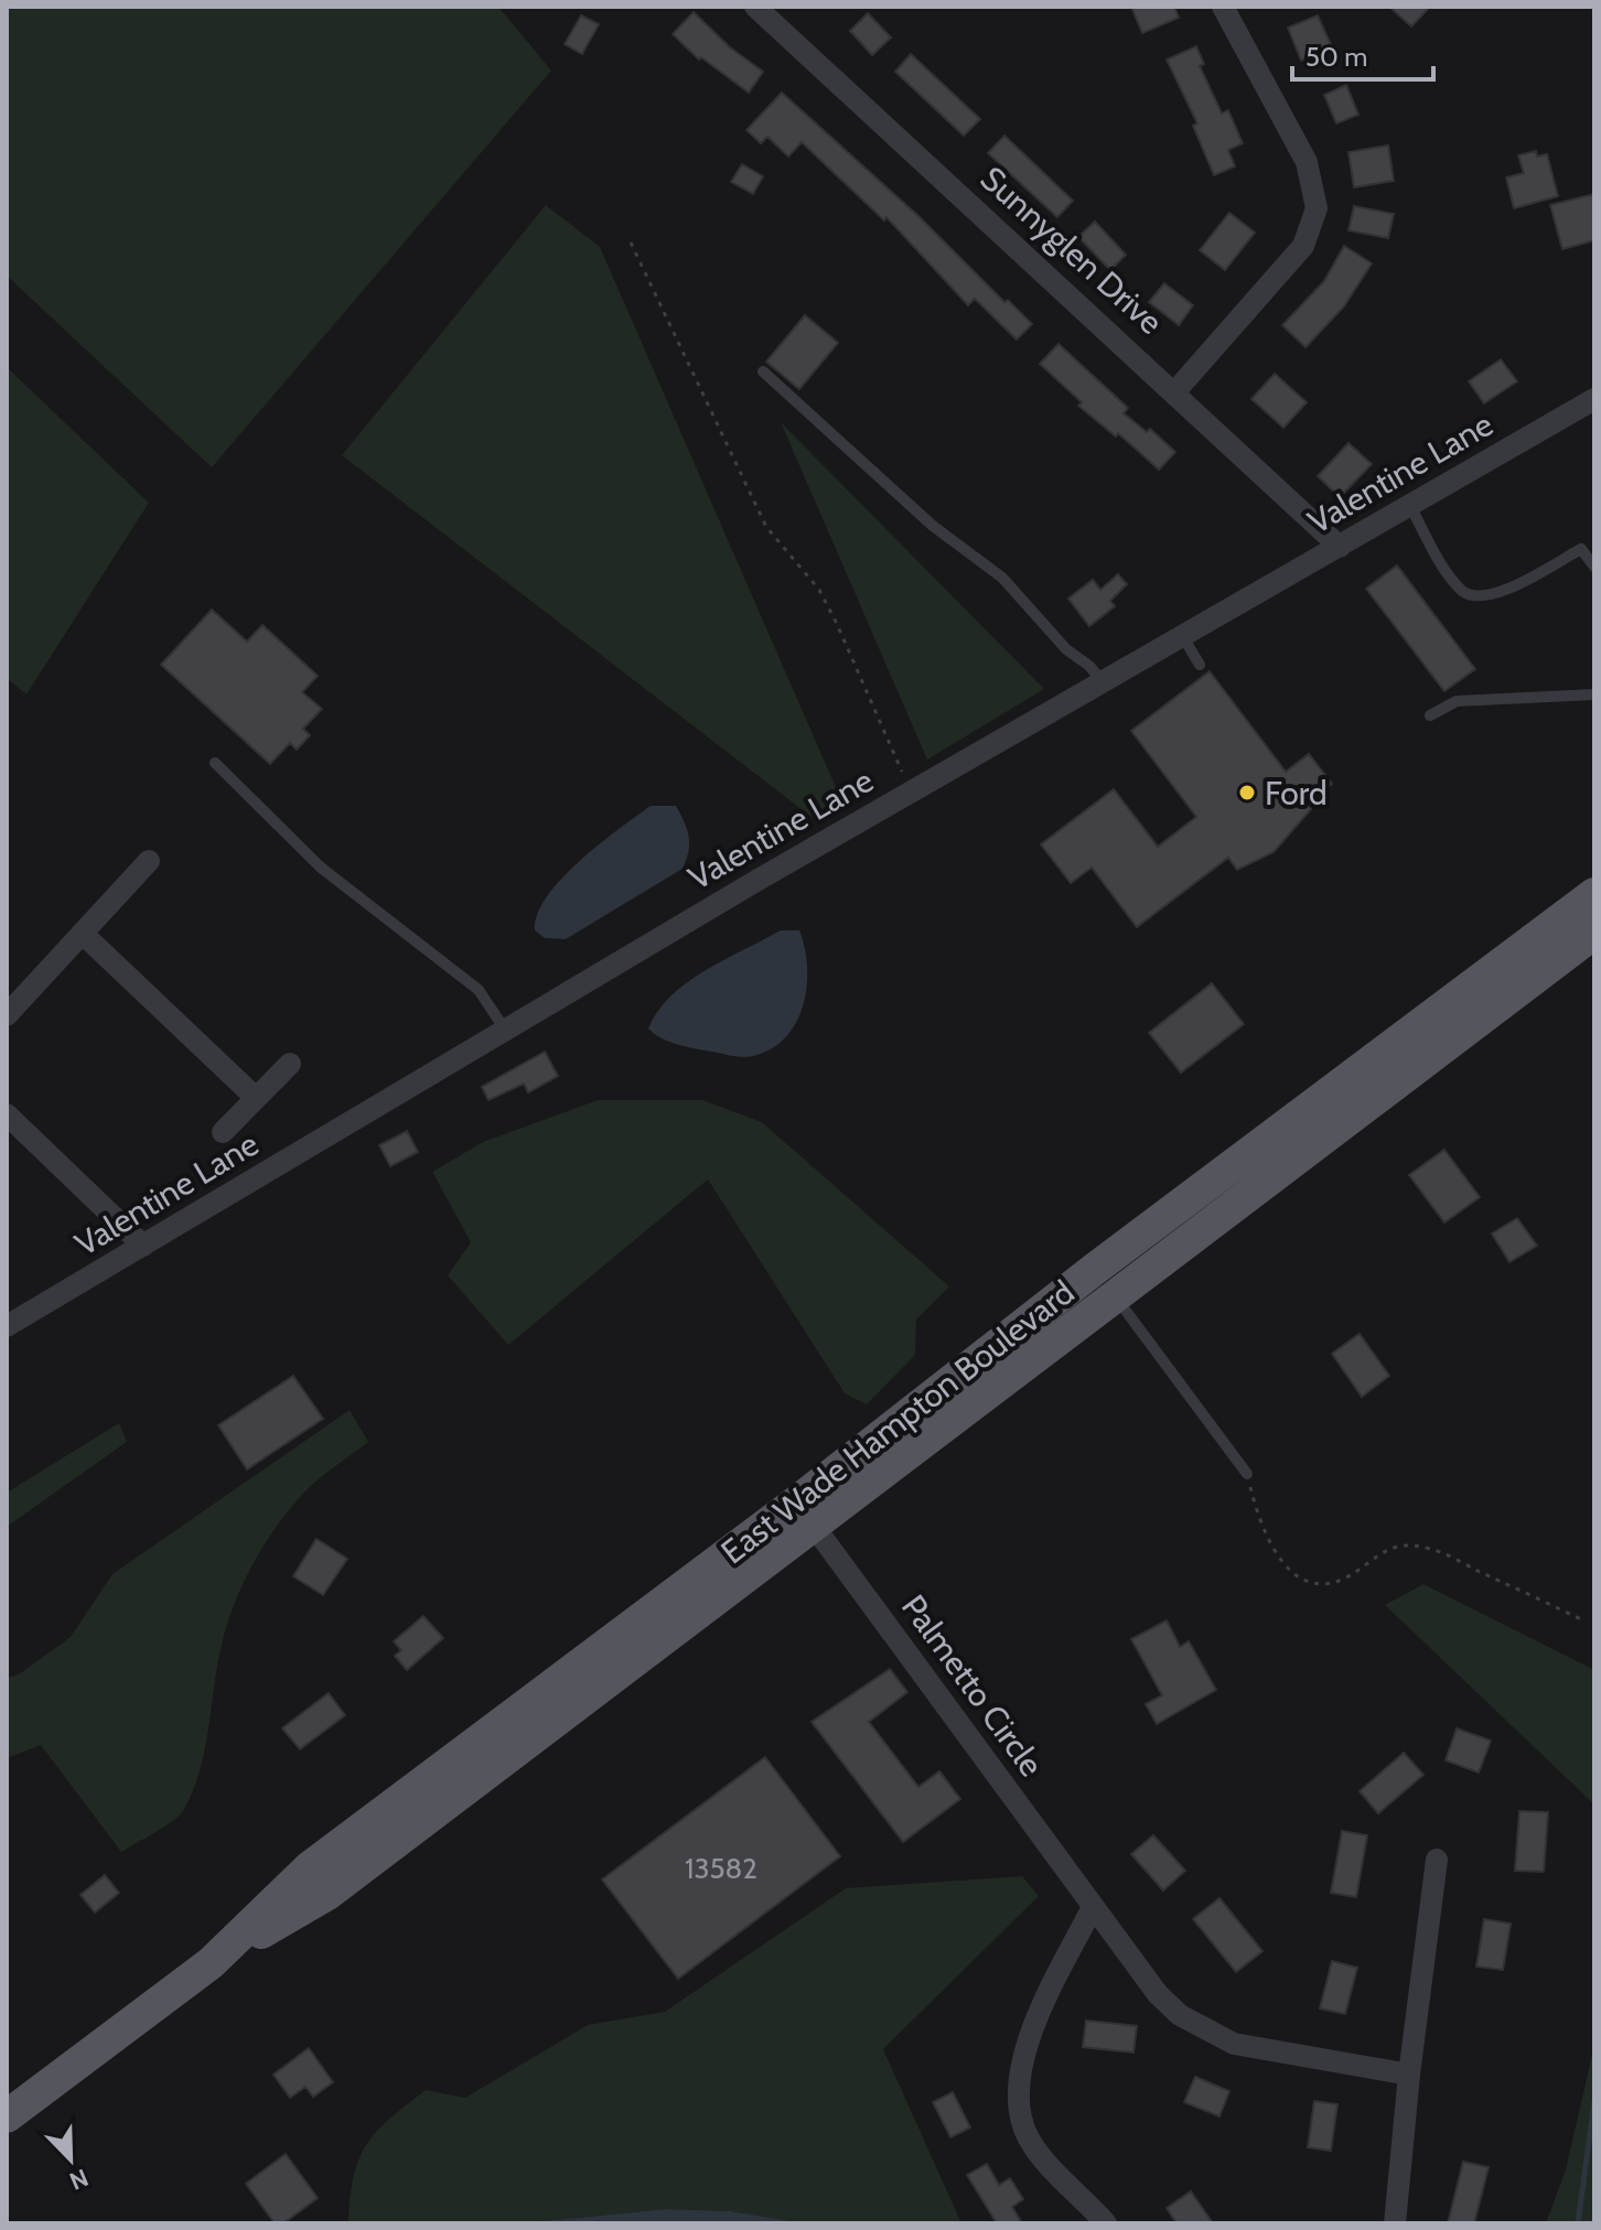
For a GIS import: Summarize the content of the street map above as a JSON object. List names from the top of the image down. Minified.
{"streets":{"main road":["East Wade Hampton Boulevard"],"street":["Sunnyglen Drive","Valentine Lane","Palmetto Circle"]},"crossings":[["Sunnyglen Drive","Valentine Lane"],["East Wade Hampton Boulevard","Palmetto Circle"]],"places":["Ford"],"house_numbers":["13582"],"scale_bar":"50 m","north":"bottom right"}
